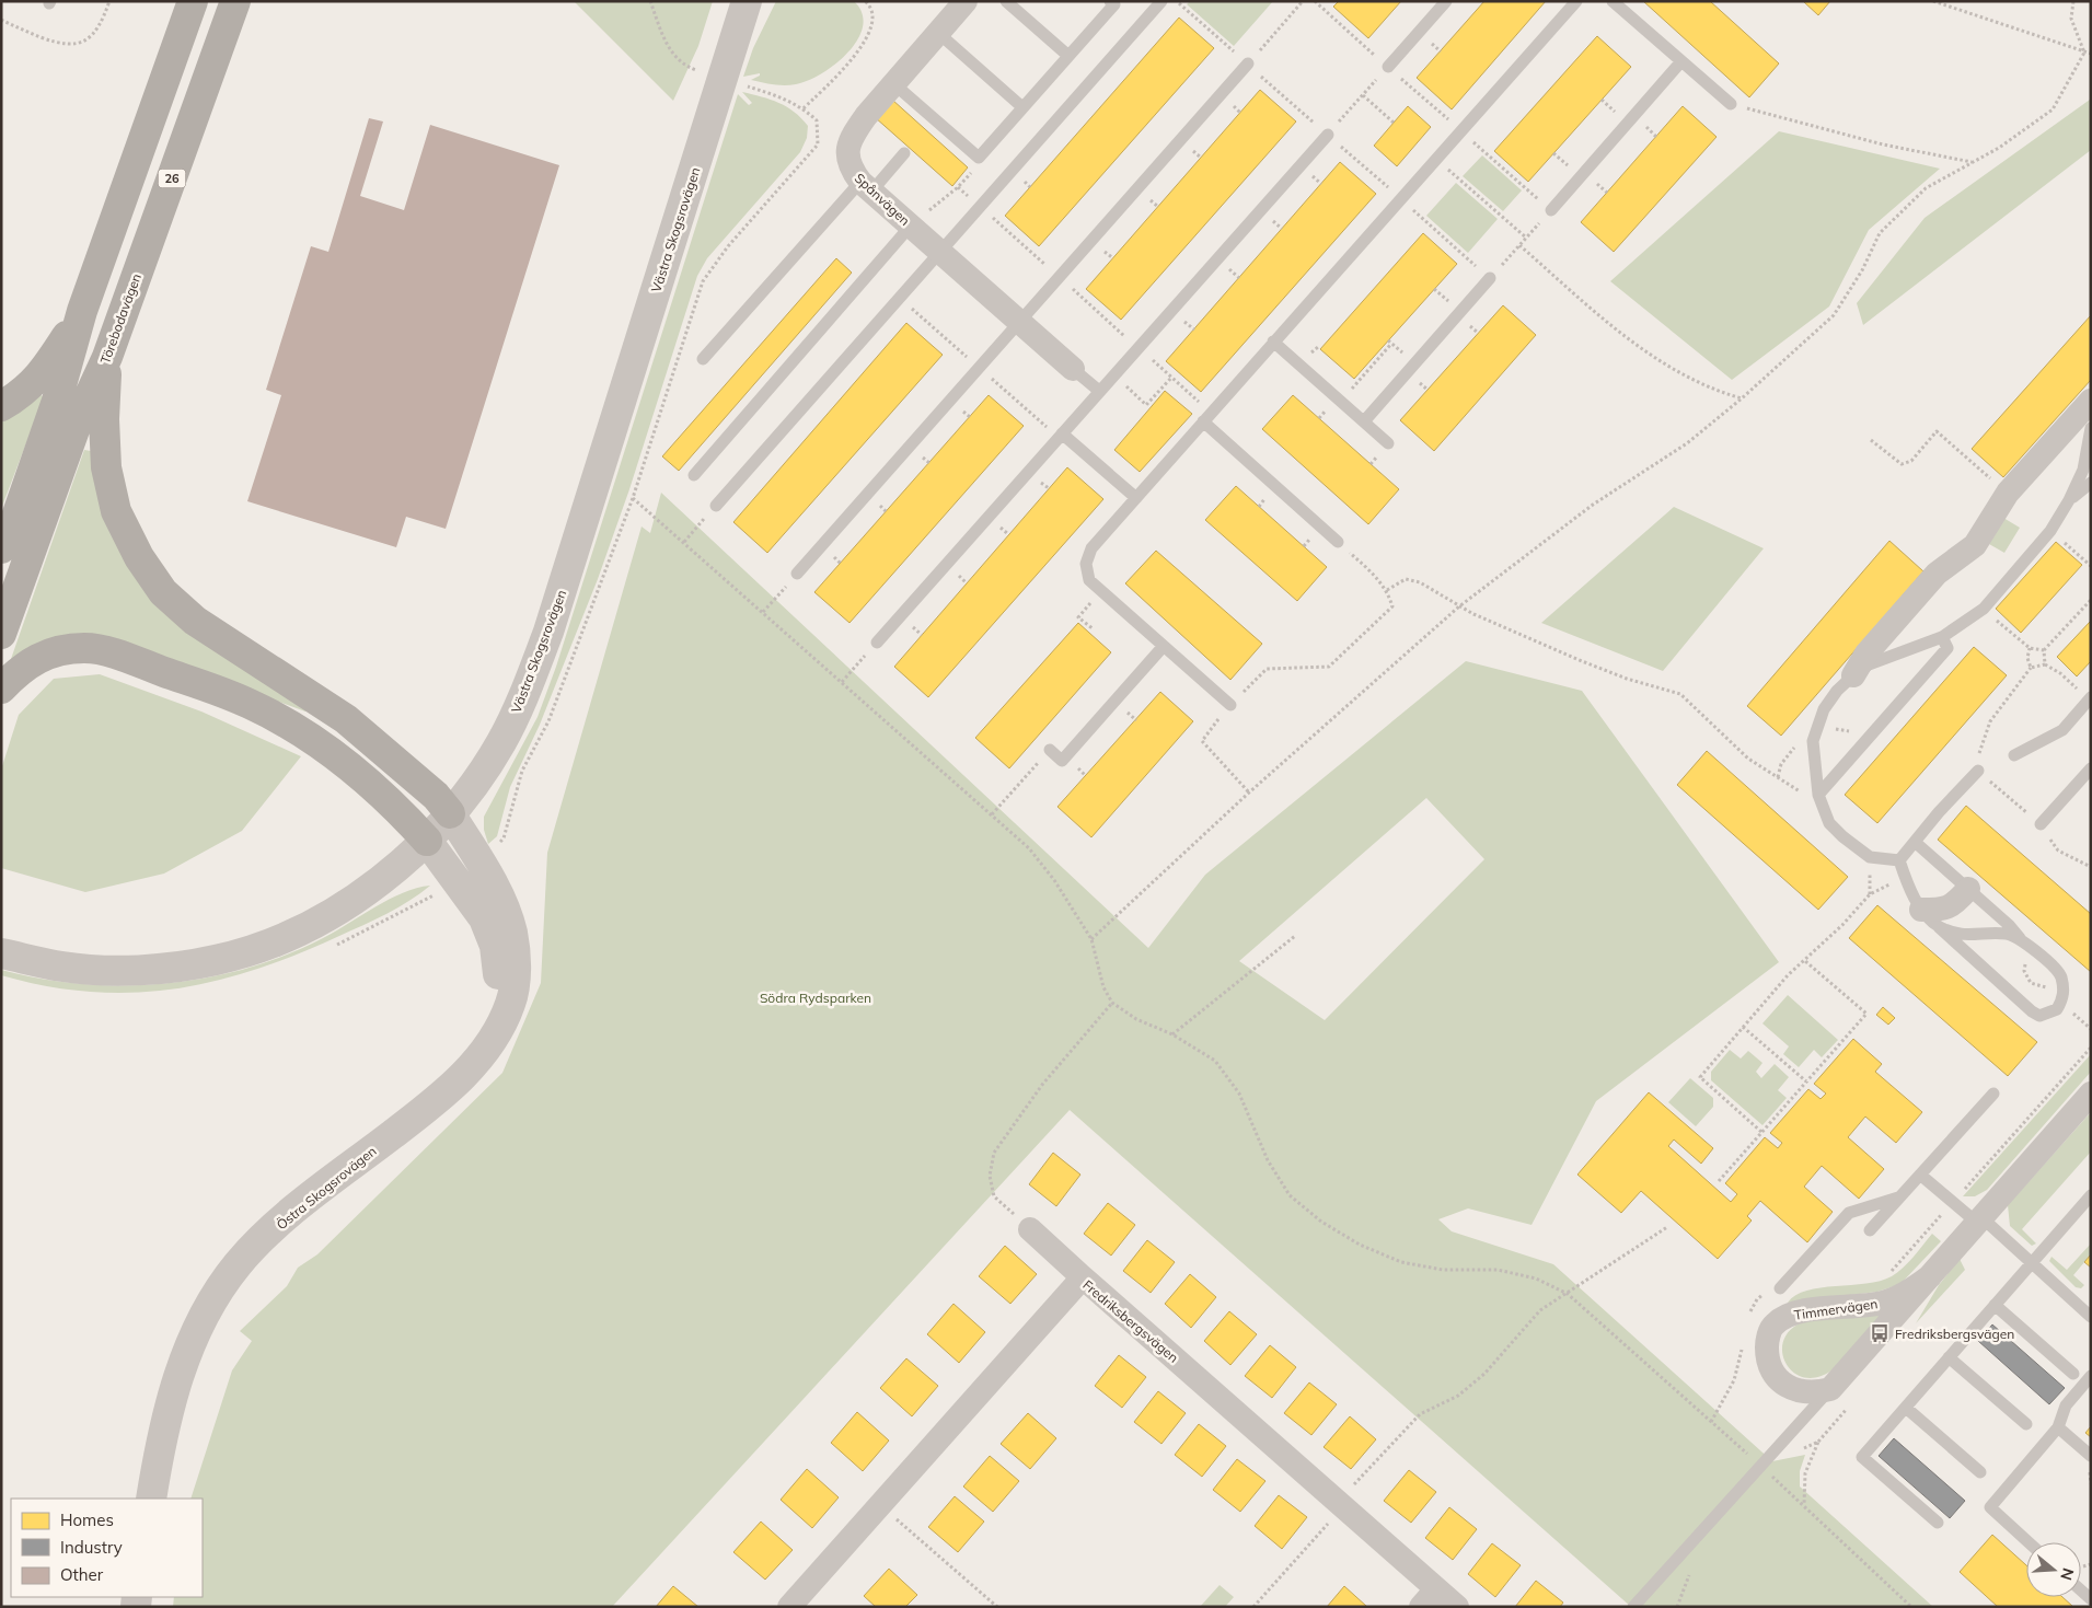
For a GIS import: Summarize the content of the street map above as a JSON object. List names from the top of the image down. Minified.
{"streets":{"highway":["26","Törebodavägen"],"street":["Spånvägen","Västra Skogsrovägen","Östra Skogsrovägen","Timmervägen","Fredriksbergsvägen"]},"crossings":[["Västra Skogsrovägen","Östra Skogsrovägen"]],"parks":["Södra Rydsparken"],"places":{"bus stop":["Fredriksbergsvägen"]},"legend":["Homes","Industry","Other"],"north":"right"}
